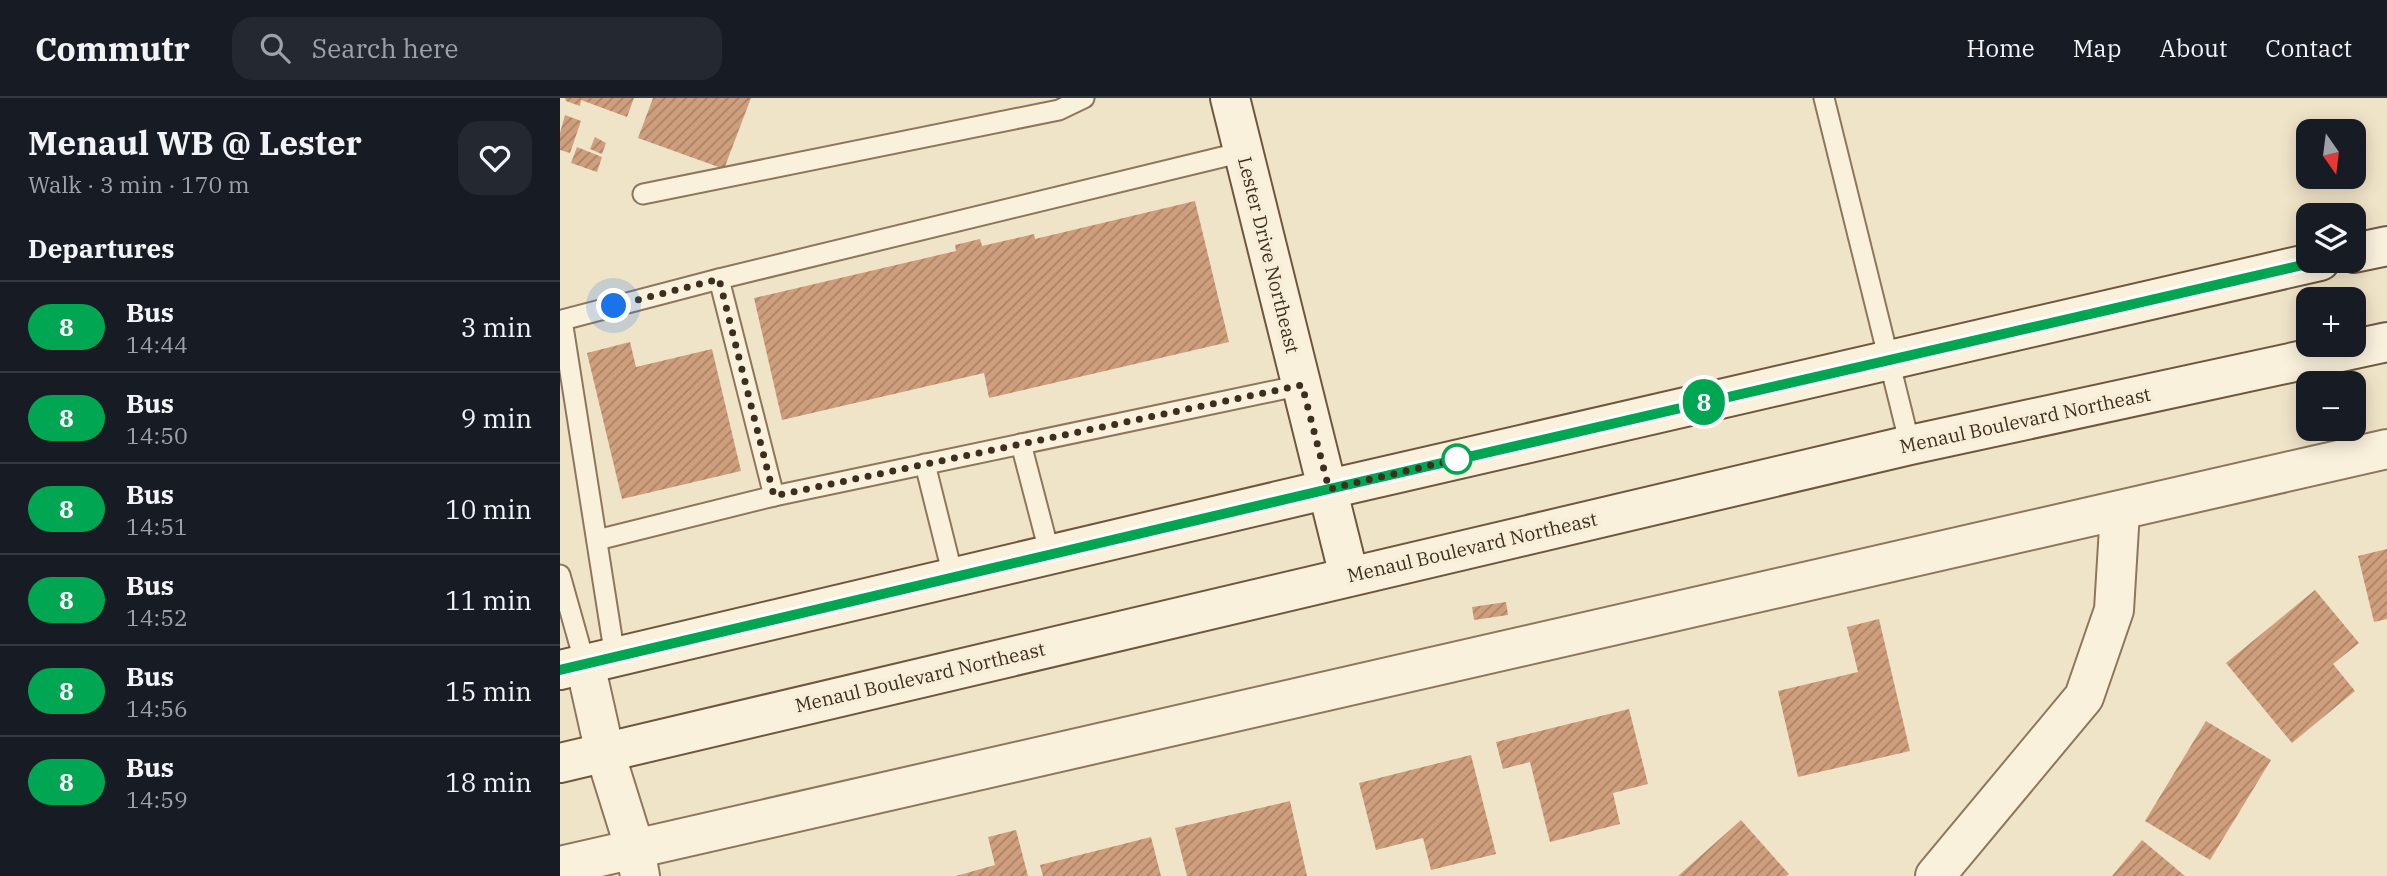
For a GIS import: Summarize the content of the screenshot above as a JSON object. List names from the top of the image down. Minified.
{"streets":{"main road":["Lester Drive Northeast","Menaul Boulevard Northeast"]},"crossings":[["Lester Drive Northeast","Menaul Boulevard Northeast"]],"lines":["bus line 8"],"north":"bottom","page":{"header":"Commutr","search":"Search here","nav":["Home","Map","About","Contact"],"heading":[["Menaul WB @ Lester","Walk · 3 min · 170 m"],"Departures"],"on_map":"8","map_buttons":["+","−"],"list":[{"mark":"8","name":"Bus","note":"14:44","value":"3 min"},{"mark":"8","name":"Bus","note":"14:50","value":"9 min"},{"mark":"8","name":"Bus","note":"14:51","value":"10 min"},{"mark":"8","name":"Bus","note":"14:52","value":"11 min"},{"mark":"8","name":"Bus","note":"14:56","value":"15 min"},{"mark":"8","name":"Bus","note":"14:59","value":"18 min"}]}}
